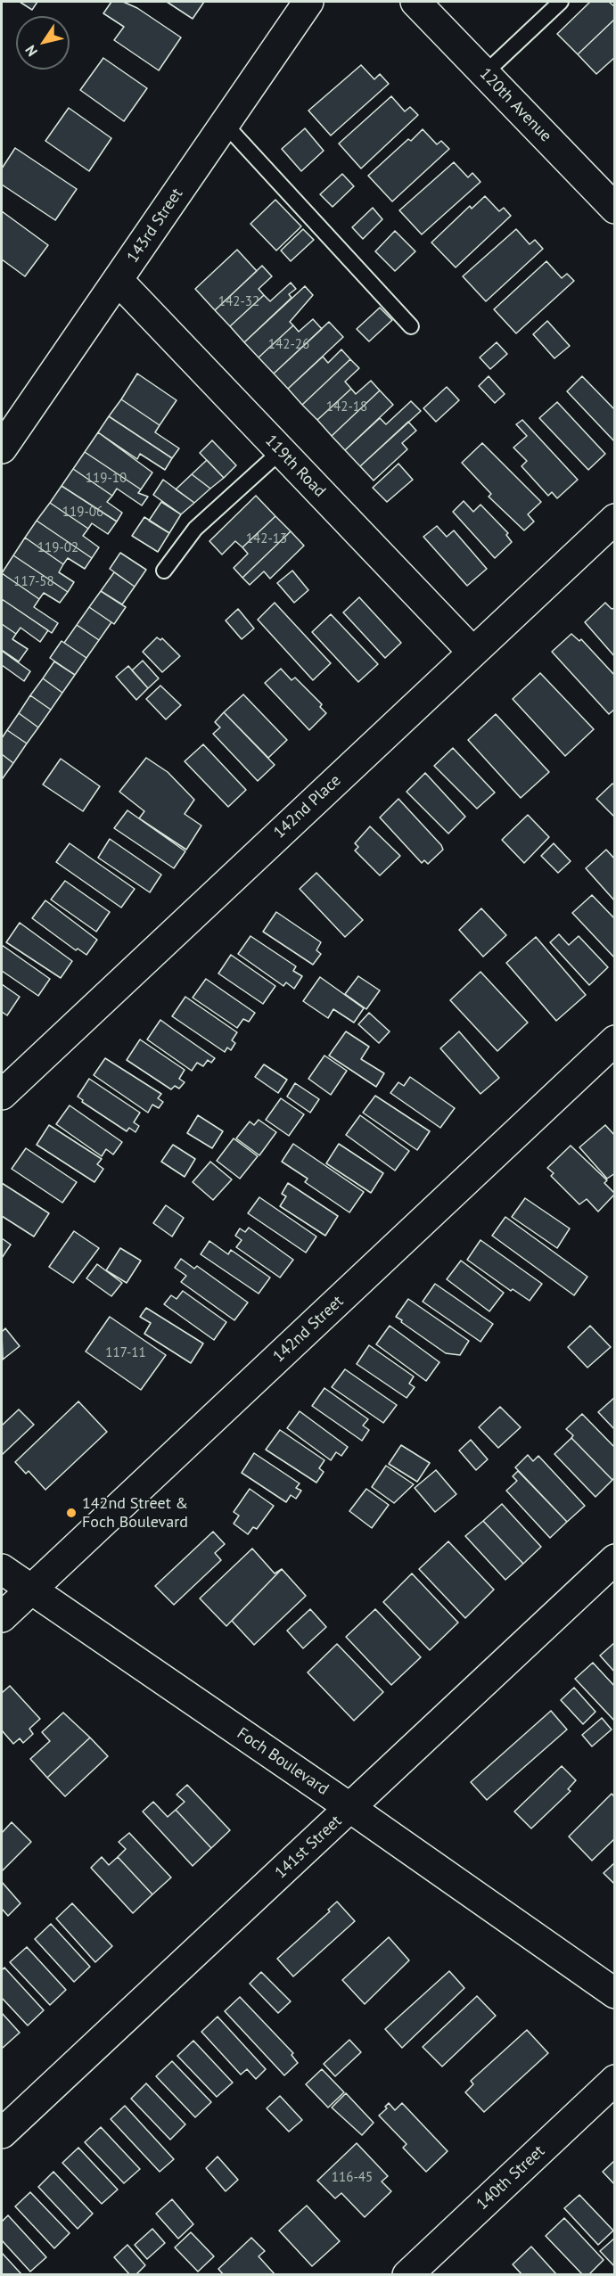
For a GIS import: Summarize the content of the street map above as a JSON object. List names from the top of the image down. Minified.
{"streets":{"street":["120th Avenue","143rd Street","119th Road","142nd Place","142nd Street","Foch Boulevard","141st Street","140th Street"]},"crossings":[["143rd Street","119th Road"],["119th Road","142nd Place"],["142nd Street","Foch Boulevard"],["Foch Boulevard","141st Street"]],"places":["142nd Street & Foch Boulevard"],"house_numbers":["142-32","142-26","142-18","119-10","119-06","142-13","119-02","117-58","117-11","116-45"],"north":"bottom left"}
